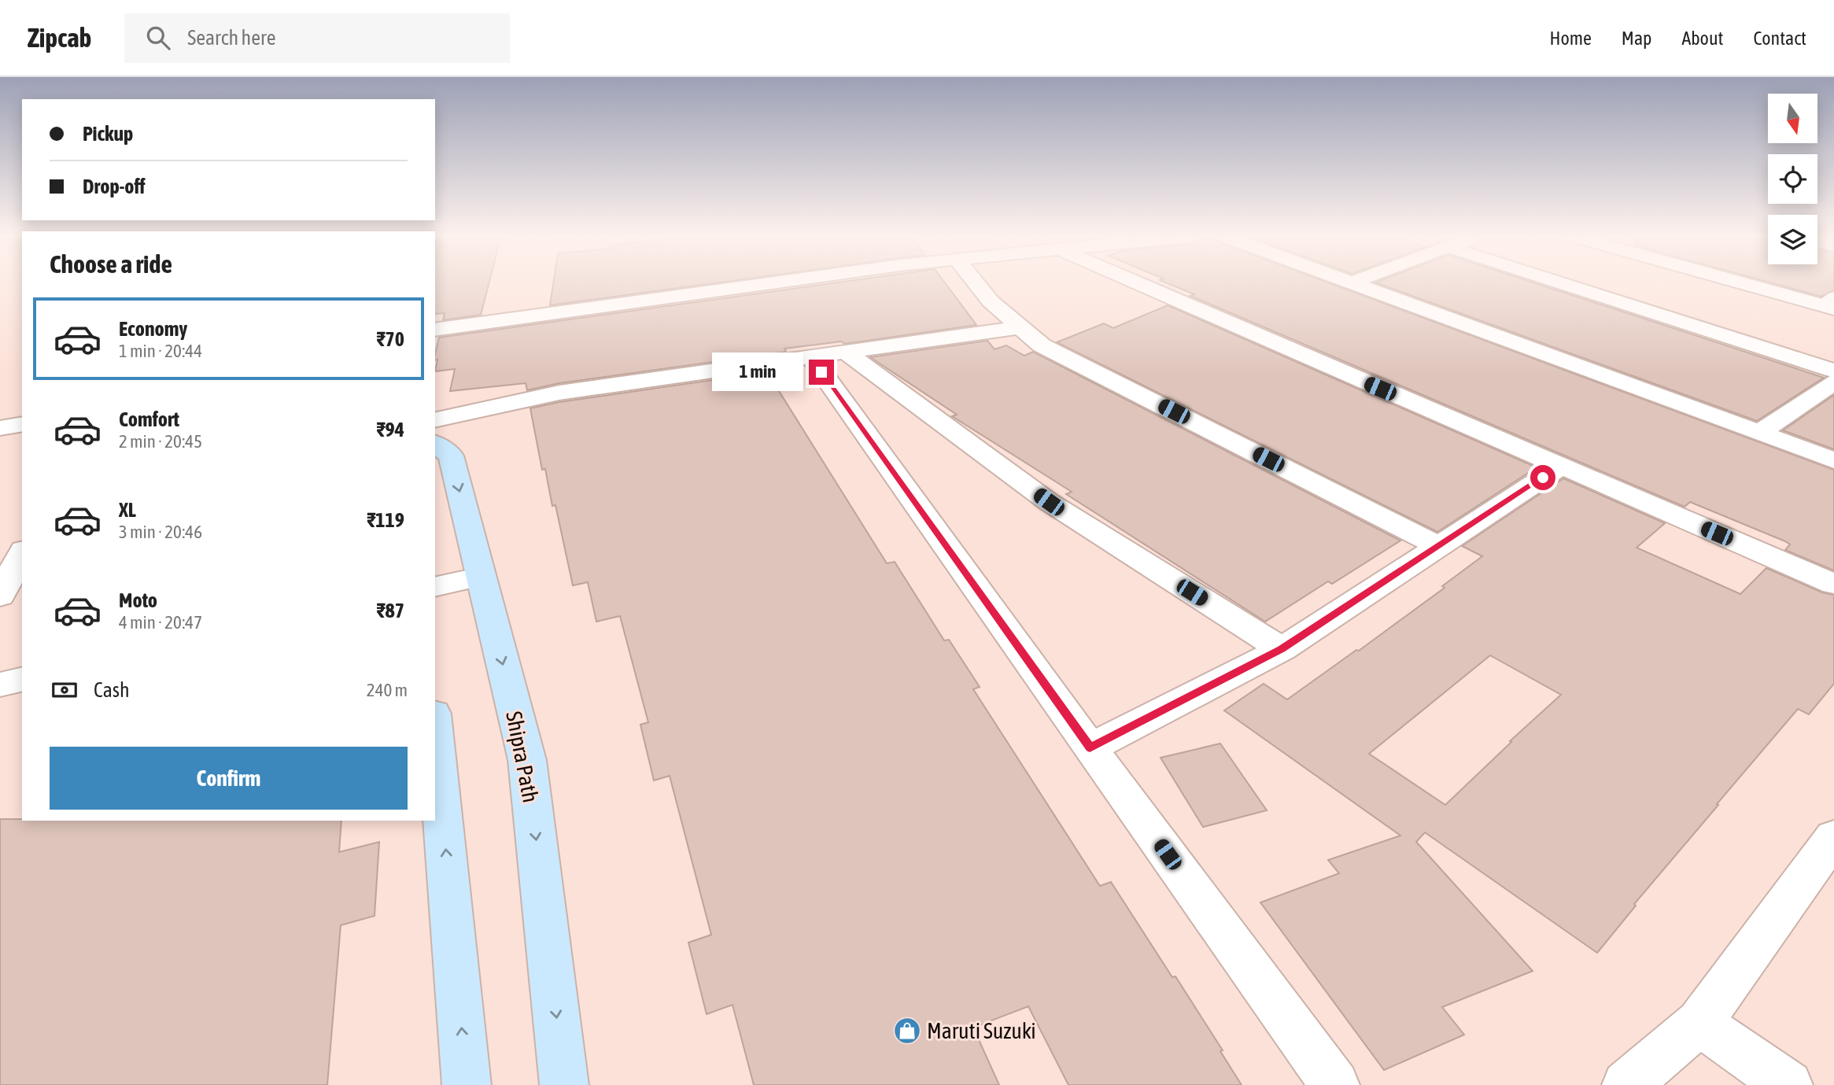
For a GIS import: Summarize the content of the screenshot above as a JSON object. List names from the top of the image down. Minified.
{"streets":{"street":["Shipra Path"]},"places":{"shop":["Maruti Suzuki"]},"north":"bottom","page":{"header":"Zipcab","search":"Search here","nav":["Home","Map","About","Contact"],"banner":["Pickup","Drop-off"],"heading":"Choose a ride","list":[{"name":"Economy","note":"1 min · 20:44","value":"₹70"},{"name":"Comfort","note":"2 min · 20:45","value":"₹94"},{"name":"XL","note":"3 min · 20:46","value":"₹119"},{"name":"Moto","note":"4 min · 20:47","value":"₹87"}],"bubble":"1 min","pay":["Cash","240 m"],"buttons":"Confirm"}}
